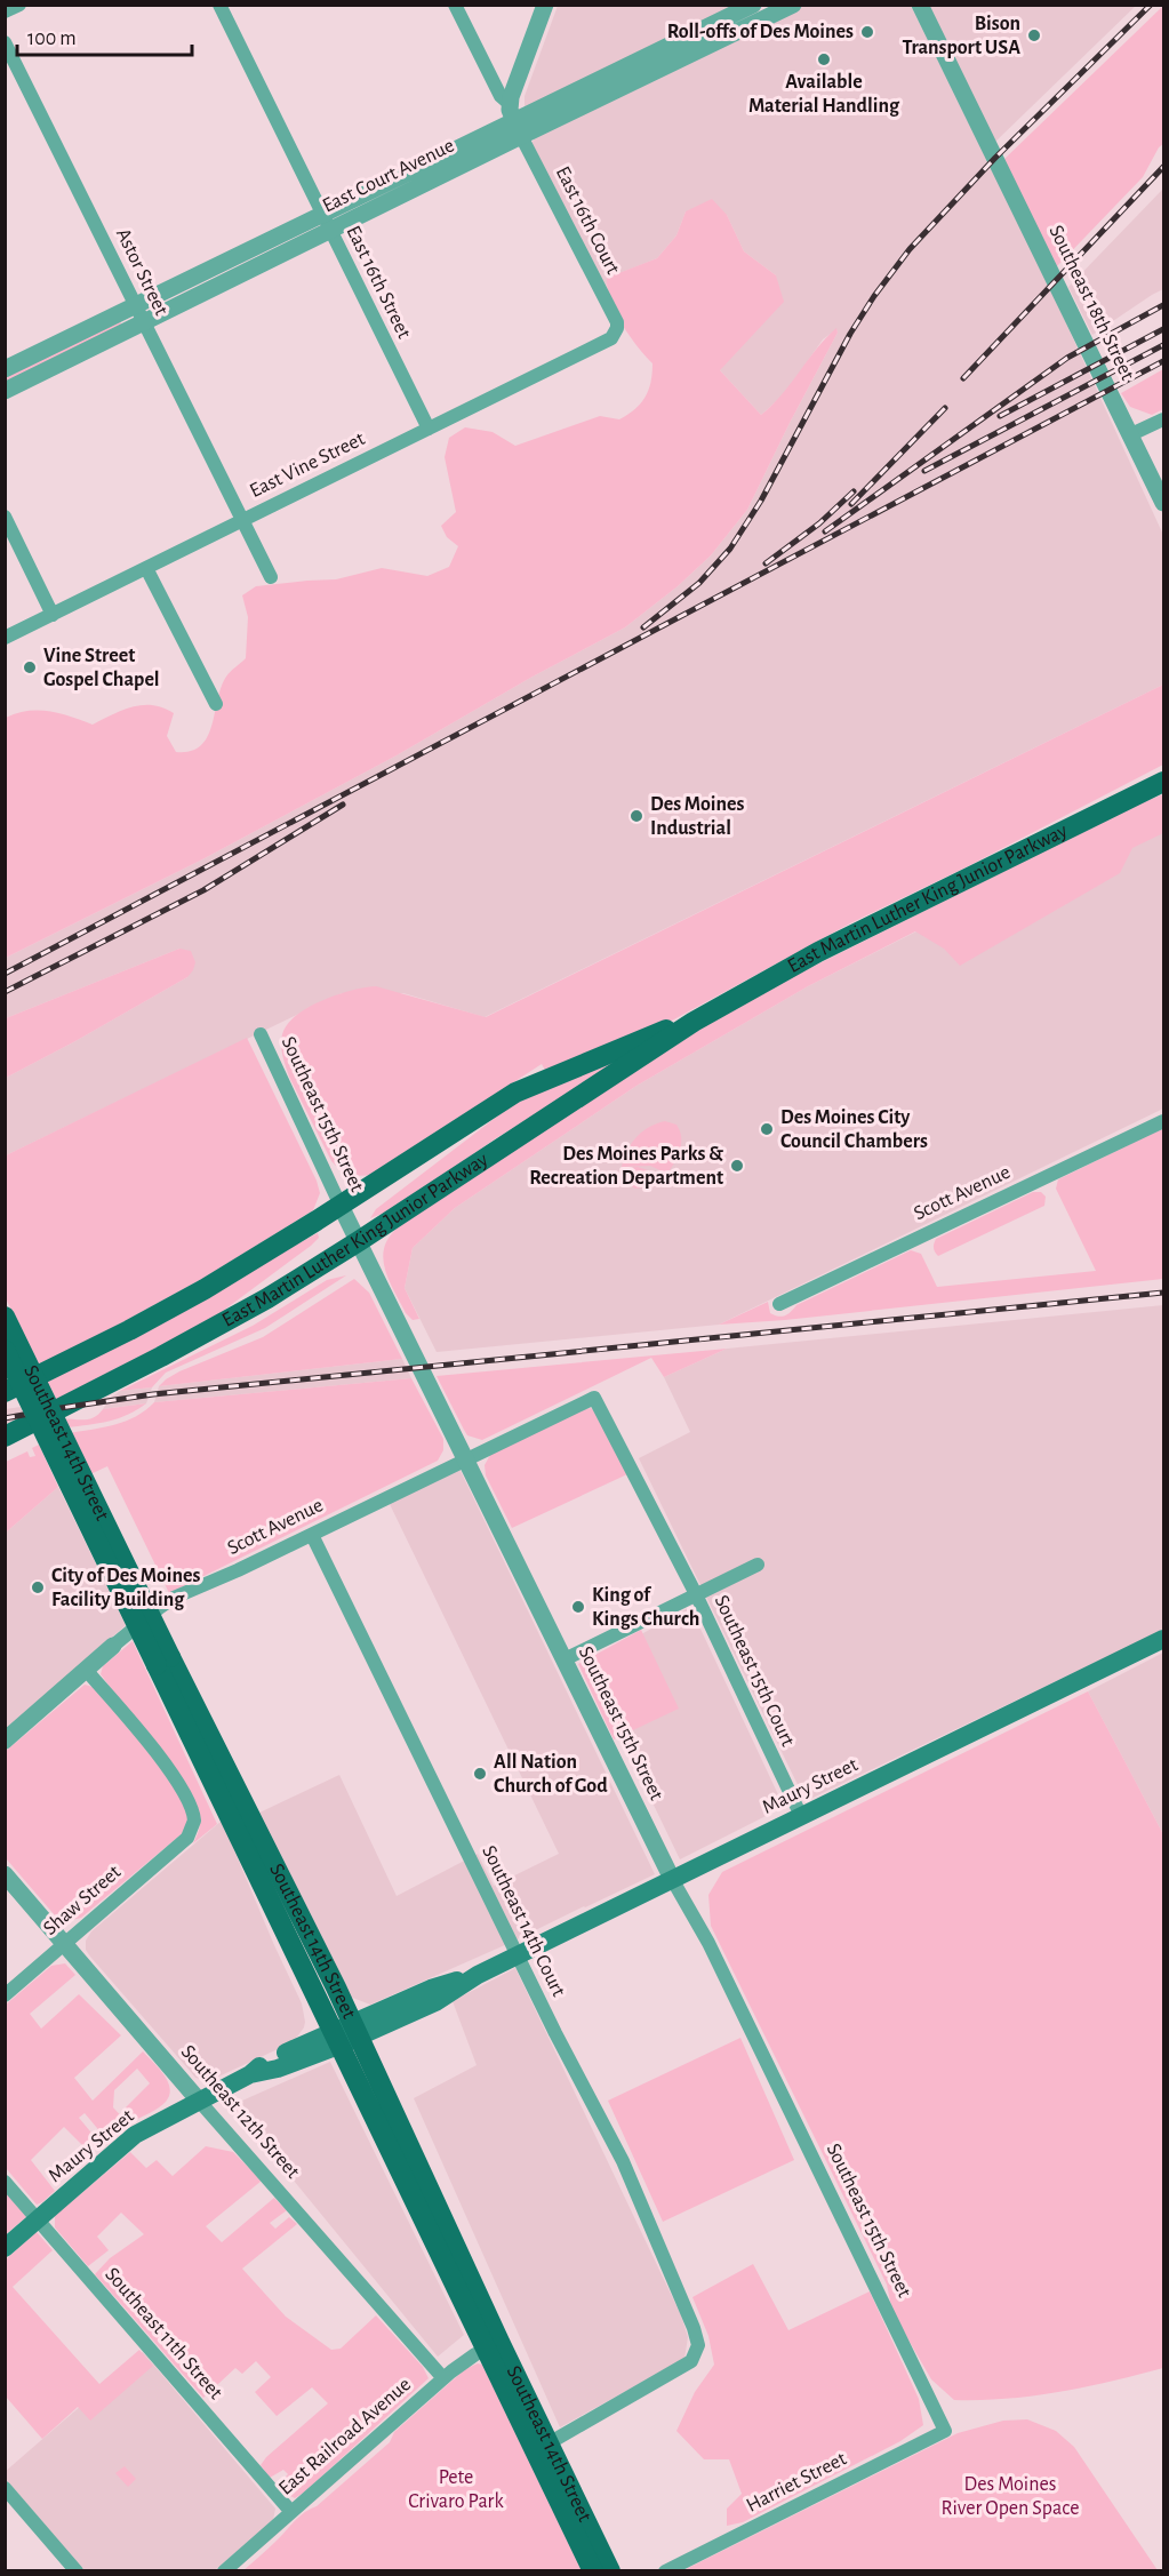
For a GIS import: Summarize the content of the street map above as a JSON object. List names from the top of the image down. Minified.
{"streets":{"main road":["East Martin Luther King Junior Parkway","Southeast 14th Street","Maury Street"],"street":["East Court Avenue","East 16th Court","Astor Street","East 16th Street","Southeast 18th Street","East Vine Street","Southeast 15th Street","Scott Avenue","Southeast 15th Court","Shaw Street","Southeast 14th Court","Southeast 12th Street","Southeast 11th Street","East Railroad Avenue","Harriet Street"]},"crossings":[["East Court Avenue","East 16th Court"],["East Court Avenue","Astor Street"],["East Court Avenue","East 16th Street"],["East 16th Court","East Vine Street"],["Astor Street","East Vine Street"],["East 16th Street","East Vine Street"],["East Martin Luther King Junior Parkway","Southeast 15th Street"],["Southeast 15th Street","Scott Avenue"],["Southeast 15th Street","Maury Street"],["Southeast 15th Street","Harriet Street"],["Scott Avenue","Southeast 15th Court"],["Scott Avenue","Shaw Street"],["Scott Avenue","Southeast 14th Court"],["Southeast 14th Street","Maury Street"],["Southeast 14th Street","Southeast 14th Court"],["Southeast 14th Street","East Railroad Avenue"],["Southeast 15th Court","Maury Street"],["Maury Street","Southeast 14th Court"],["Maury Street","Southeast 12th Street"],["Maury Street","Southeast 11th Street"],["Shaw Street","Southeast 12th Street"],["Southeast 12th Street","East Railroad Avenue"],["Southeast 11th Street","East Railroad Avenue"]],"parks":["Pete Crivaro Park","Des Moines River Open Space"],"places":["Roll-offs of Des Moines","Bison Transport USA","Available Material Handling","Vine Street Gospel Chapel","Des Moines Industrial","Des Moines City Council Chambers","Des Moines Parks & Recreation Department","City of Des Moines Facility Building","King of Kings Church","All Nation Church of God"],"scale_bar":"100 m"}
